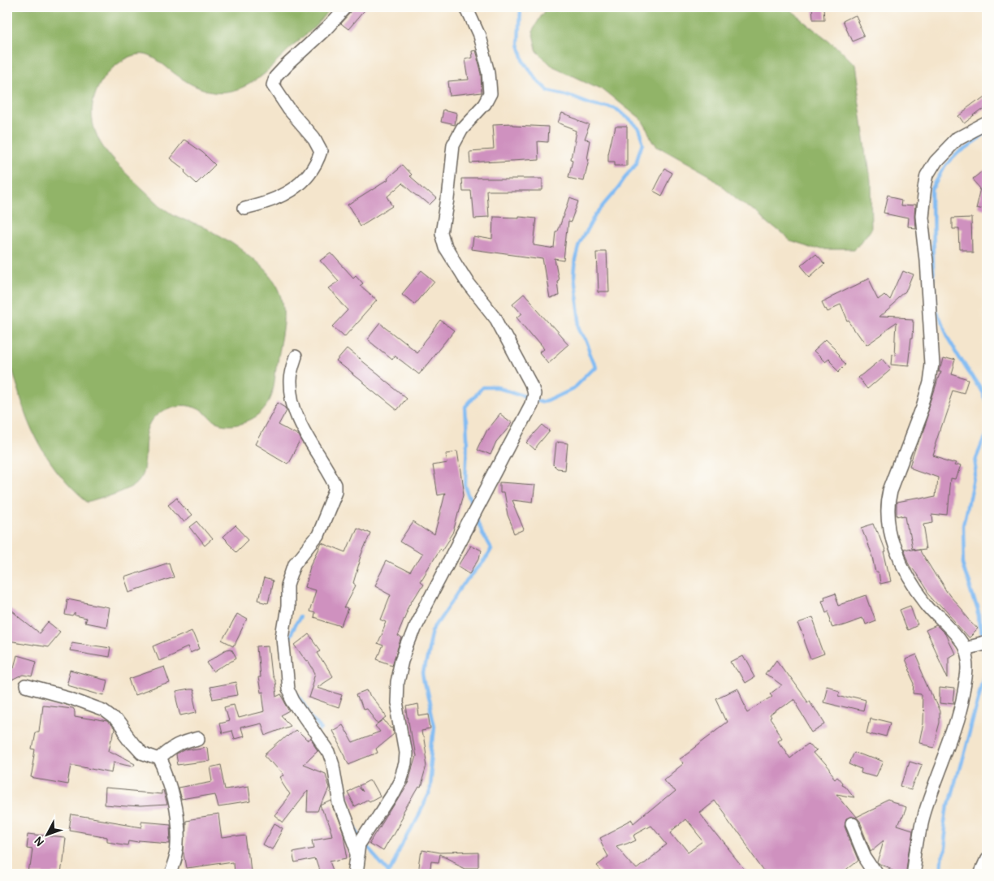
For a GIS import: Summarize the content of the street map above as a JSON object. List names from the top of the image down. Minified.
{"north":"bottom left"}
